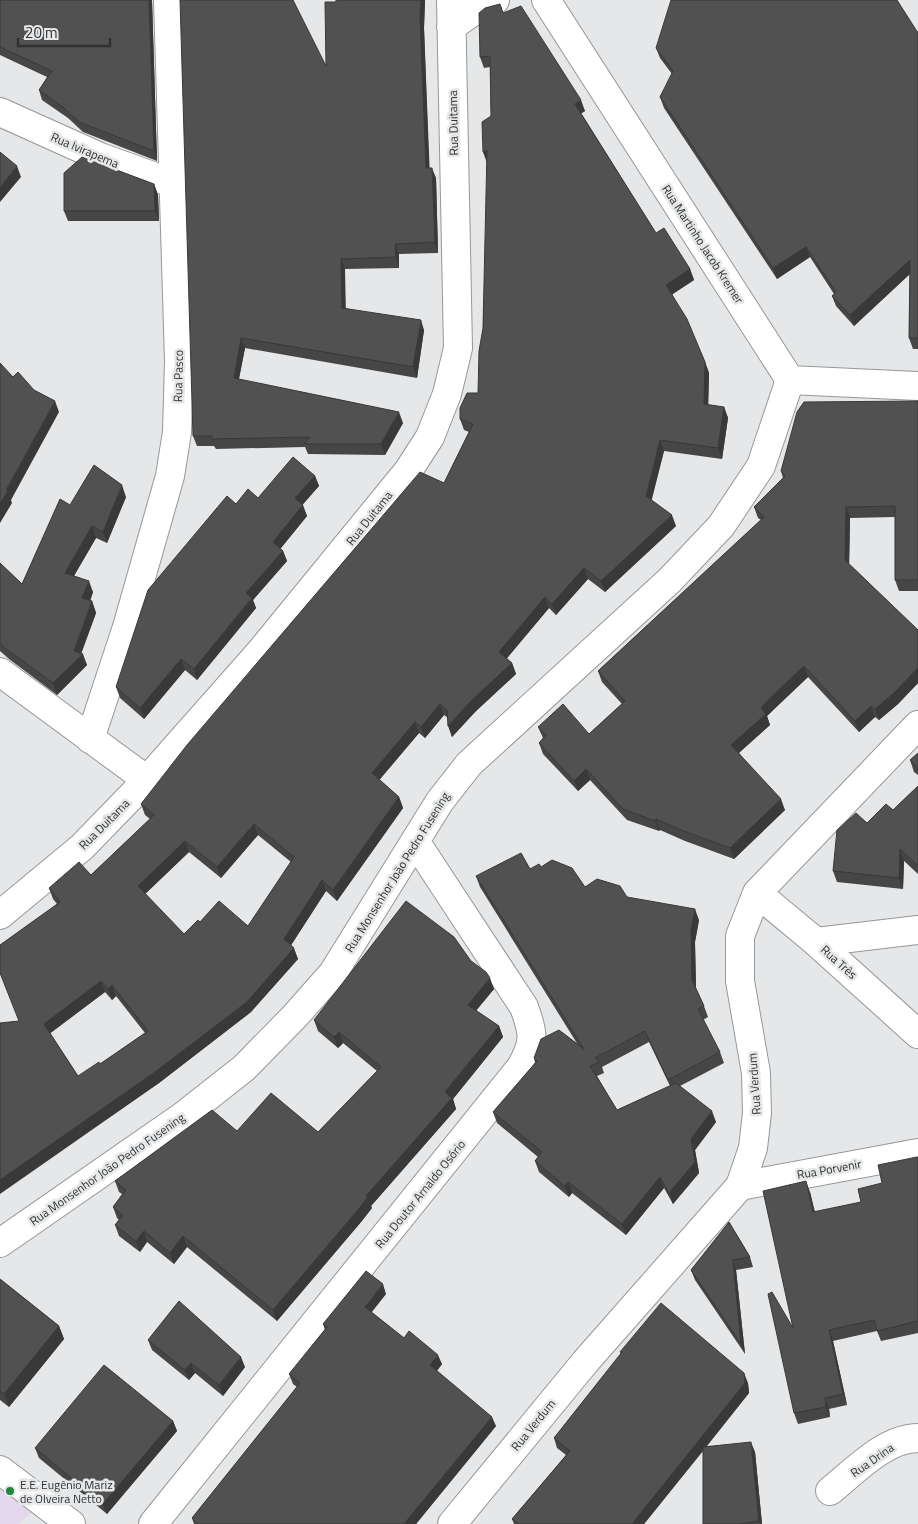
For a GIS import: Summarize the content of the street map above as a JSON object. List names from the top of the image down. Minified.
{"streets":{"street":["Rua Duitama","Rua Ivirapema","Rua Martinho Jacob Kremer","Rua Pasco","Rua Monsenhor João Pedro Fusening","Rua Três","Rua Verdum","Rua Porvenir","Rua Doutor Arnaldo Osório","Rua Drina"]},"crossings":[["Rua Ivirapema","Rua Pasco"],["Rua Martinho Jacob Kremer","Rua Monsenhor João Pedro Fusening"],["Rua Monsenhor João Pedro Fusening","Rua Doutor Arnaldo Osório"],["Rua Três","Rua Verdum"],["Rua Verdum","Rua Porvenir"]],"places":["E.E. Eugênio Mariz de Olveira Netto"],"scale_bar":"20 m"}
